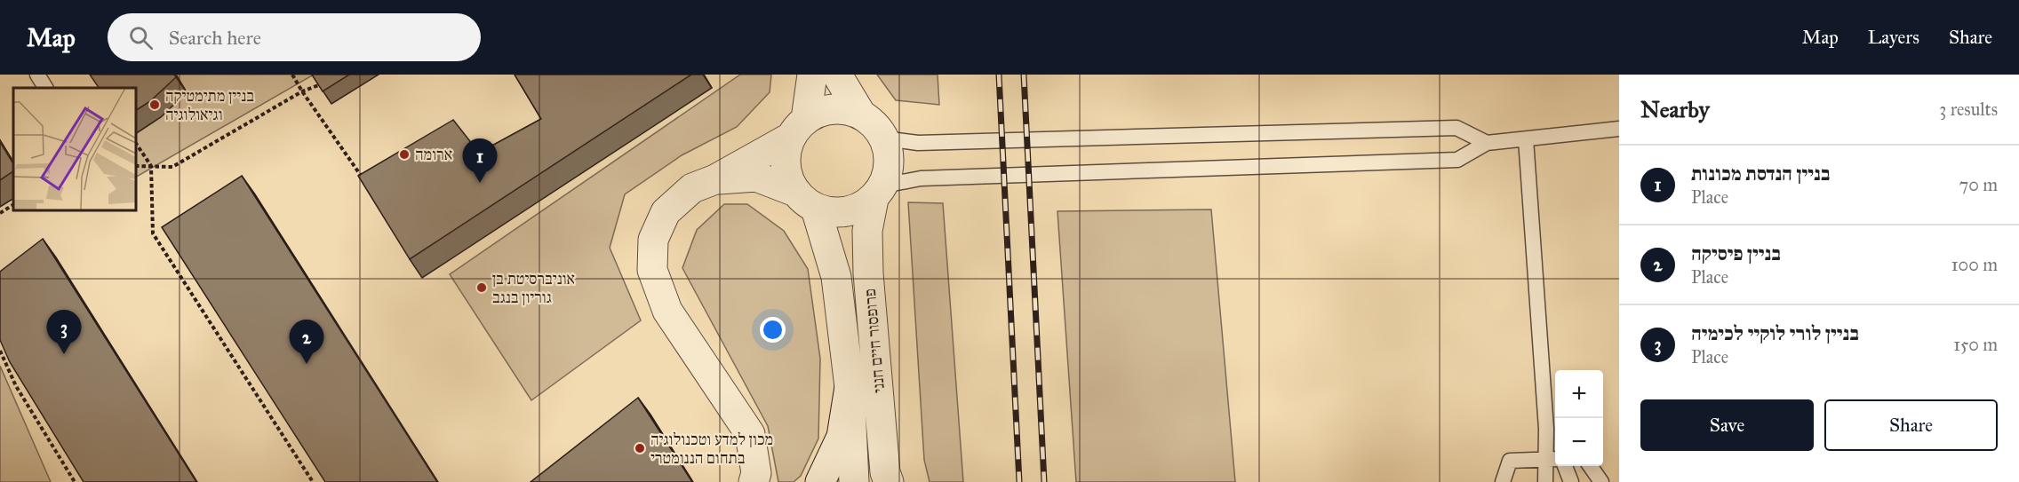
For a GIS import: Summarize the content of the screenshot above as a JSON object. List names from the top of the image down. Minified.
{"streets":{"street":["פרופסור חיים חנני"]},"places":["בניין מתימטיקה וגיאולוגיה","ארומה","אוניברסיטת בן גוריון בנגב","מכון למדע וטכנולוגיה בתחום הננומטרי"],"page":{"header":"Map","search":"Search here","nav":["Map","Layers","Share"],"heading":["Nearby","3 results"],"pins":["1","3","2"],"list":[{"mark":"1","name":"בניין הנדסת מכונות","note":"Place","value":"70 m"},{"mark":"2","name":"בניין פיסיקה","note":"Place","value":"100 m"},{"mark":"3","name":"בניין לורי לוקיי לכימיה","note":"Place","value":"150 m"}],"map_buttons":["+","−"],"buttons":["Save","Share"]}}
